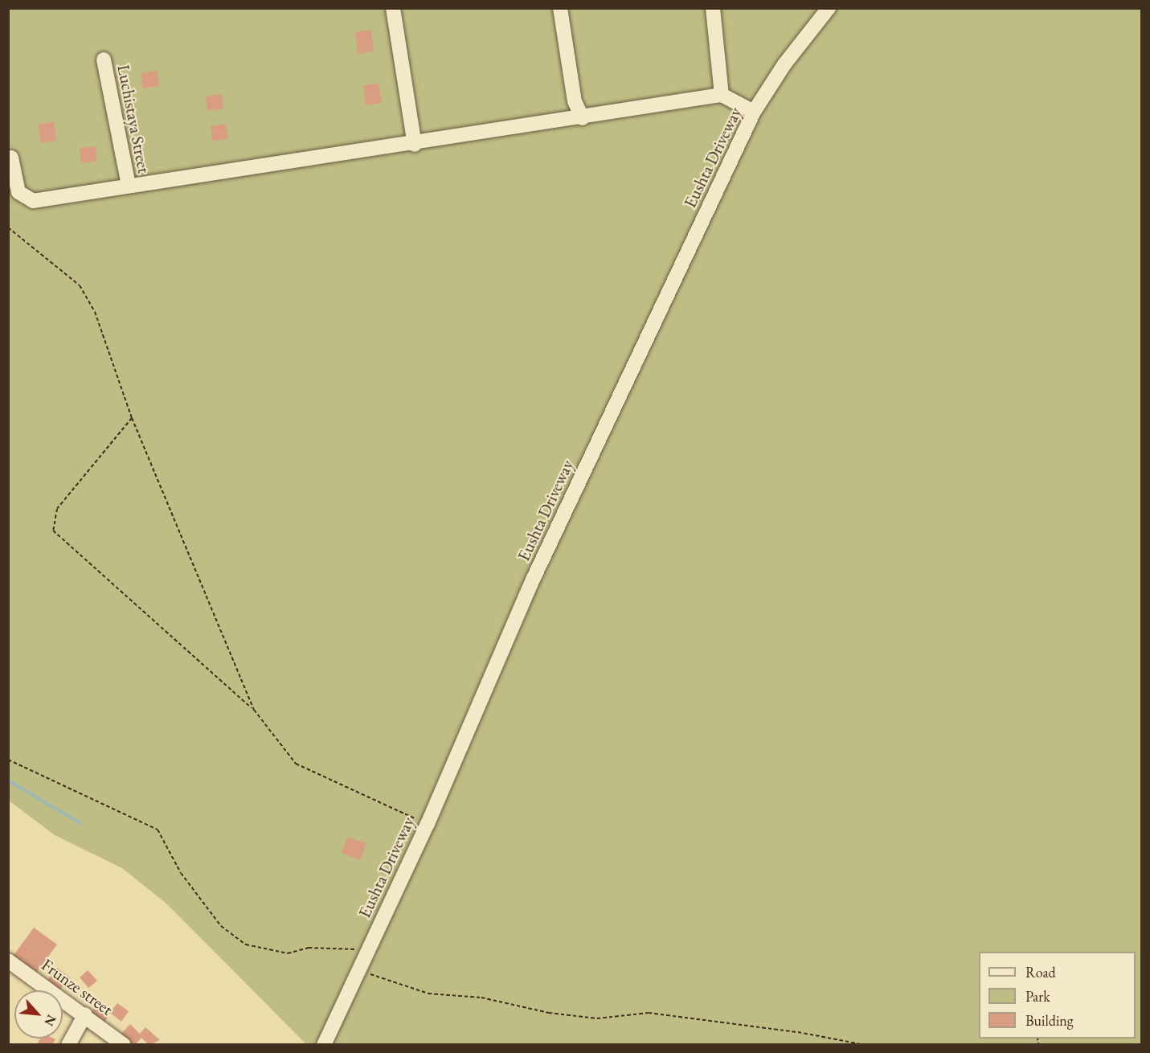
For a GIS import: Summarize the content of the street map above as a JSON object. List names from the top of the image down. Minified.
{"streets":{"street":["Luchistaya Street","Eushta Driveway","Frunze street"]},"legend":["Road","Park","Building"],"north":"bottom right"}
